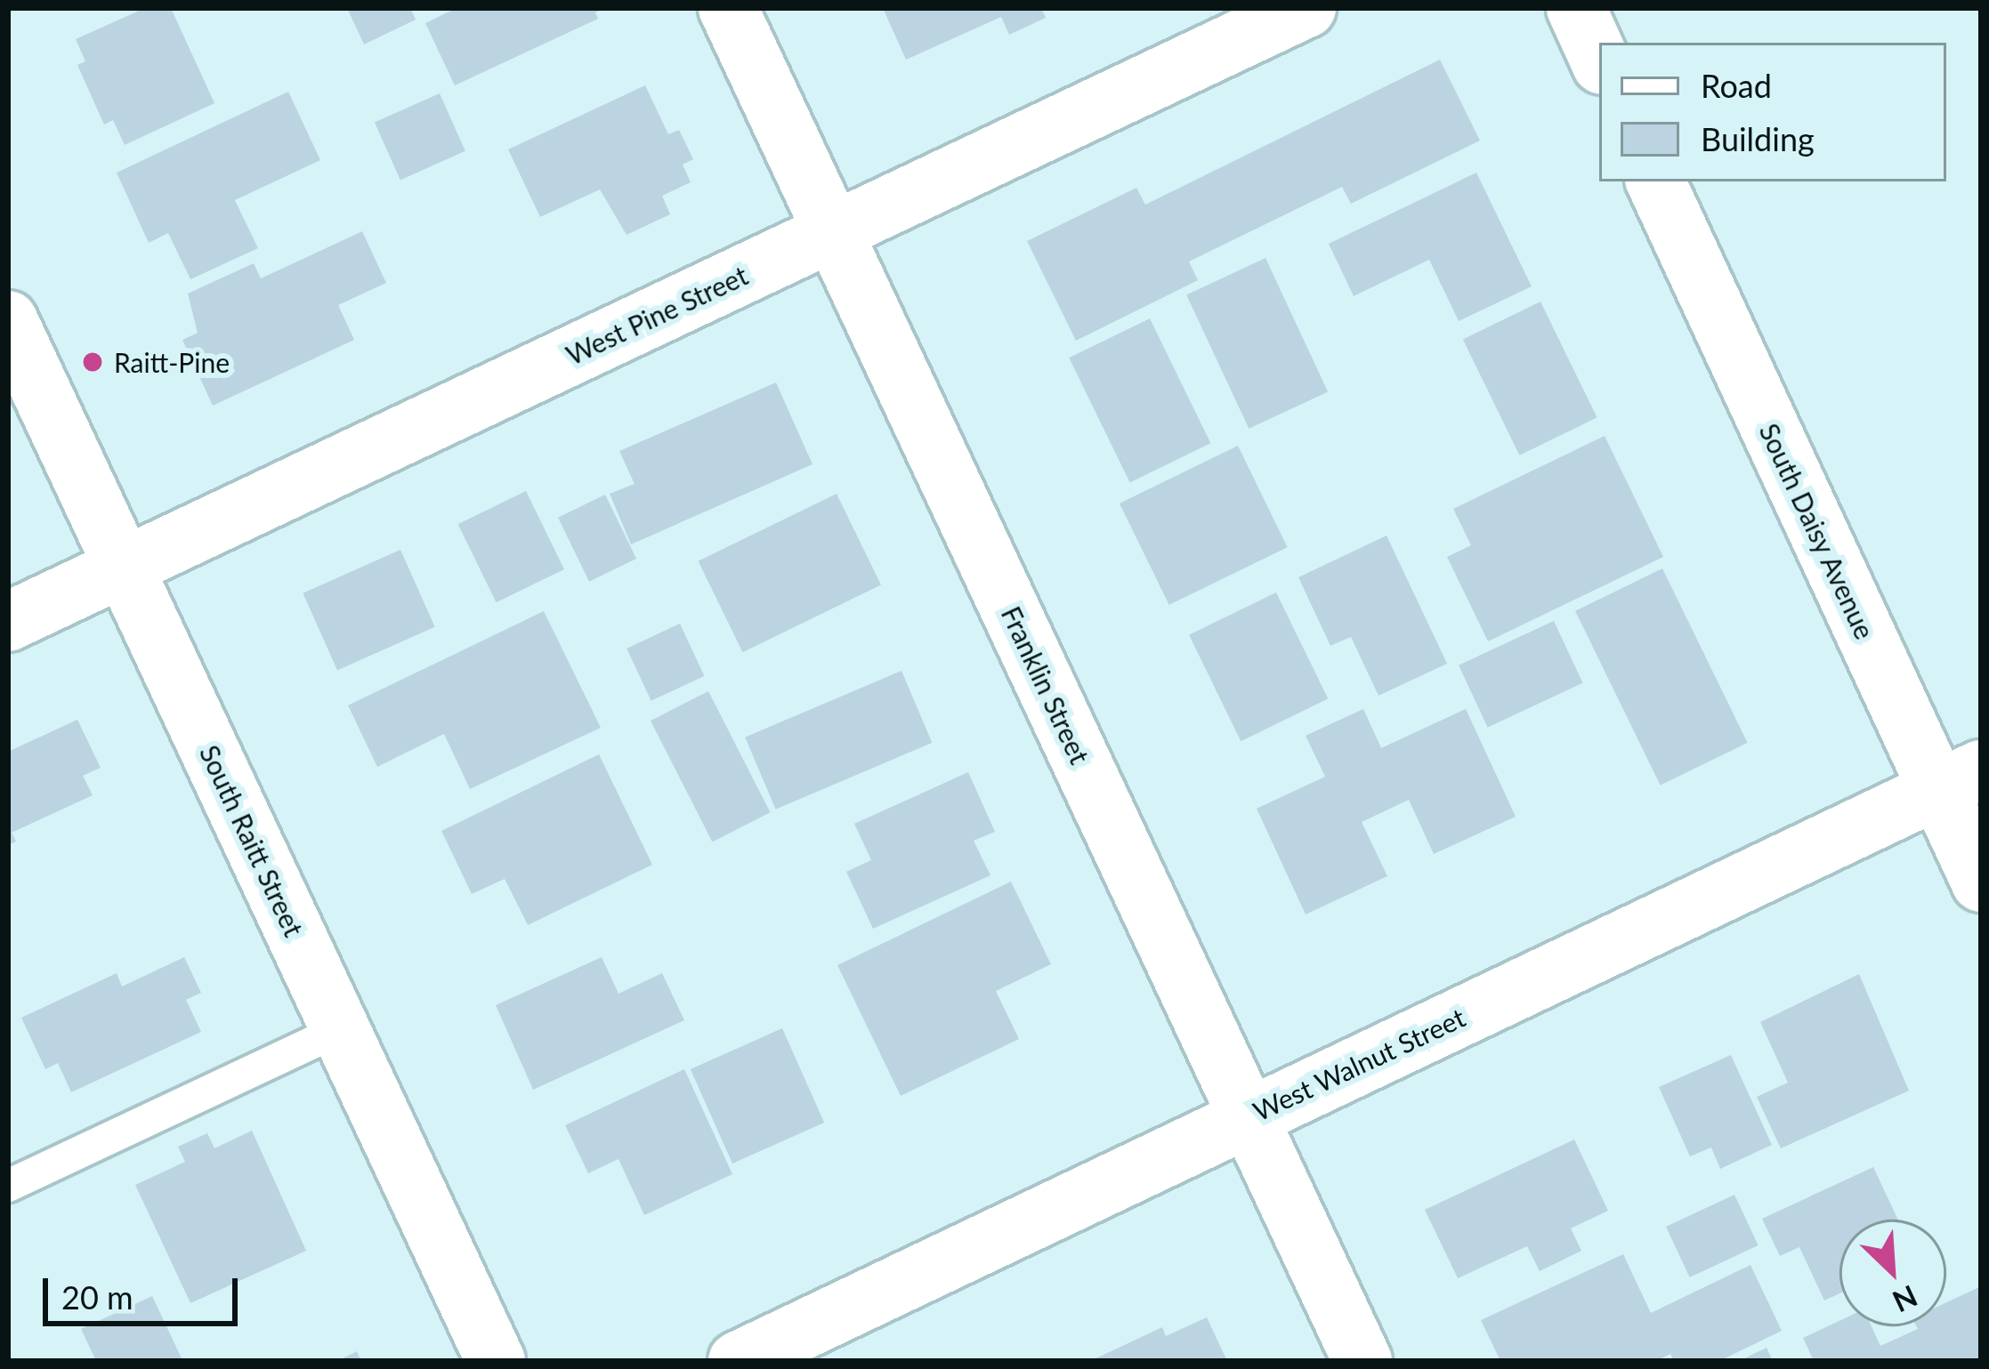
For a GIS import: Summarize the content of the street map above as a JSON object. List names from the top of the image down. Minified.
{"streets":{"street":["West Pine Street","South Daisy Avenue","Franklin Street","South Raitt Street","West Walnut Street"]},"crossings":[["West Pine Street","Franklin Street"],["West Pine Street","South Raitt Street"],["South Daisy Avenue","West Walnut Street"],["Franklin Street","West Walnut Street"]],"places":["Raitt-Pine"],"legend":["Road","Building"],"scale_bar":"20 m","north":"bottom right"}
